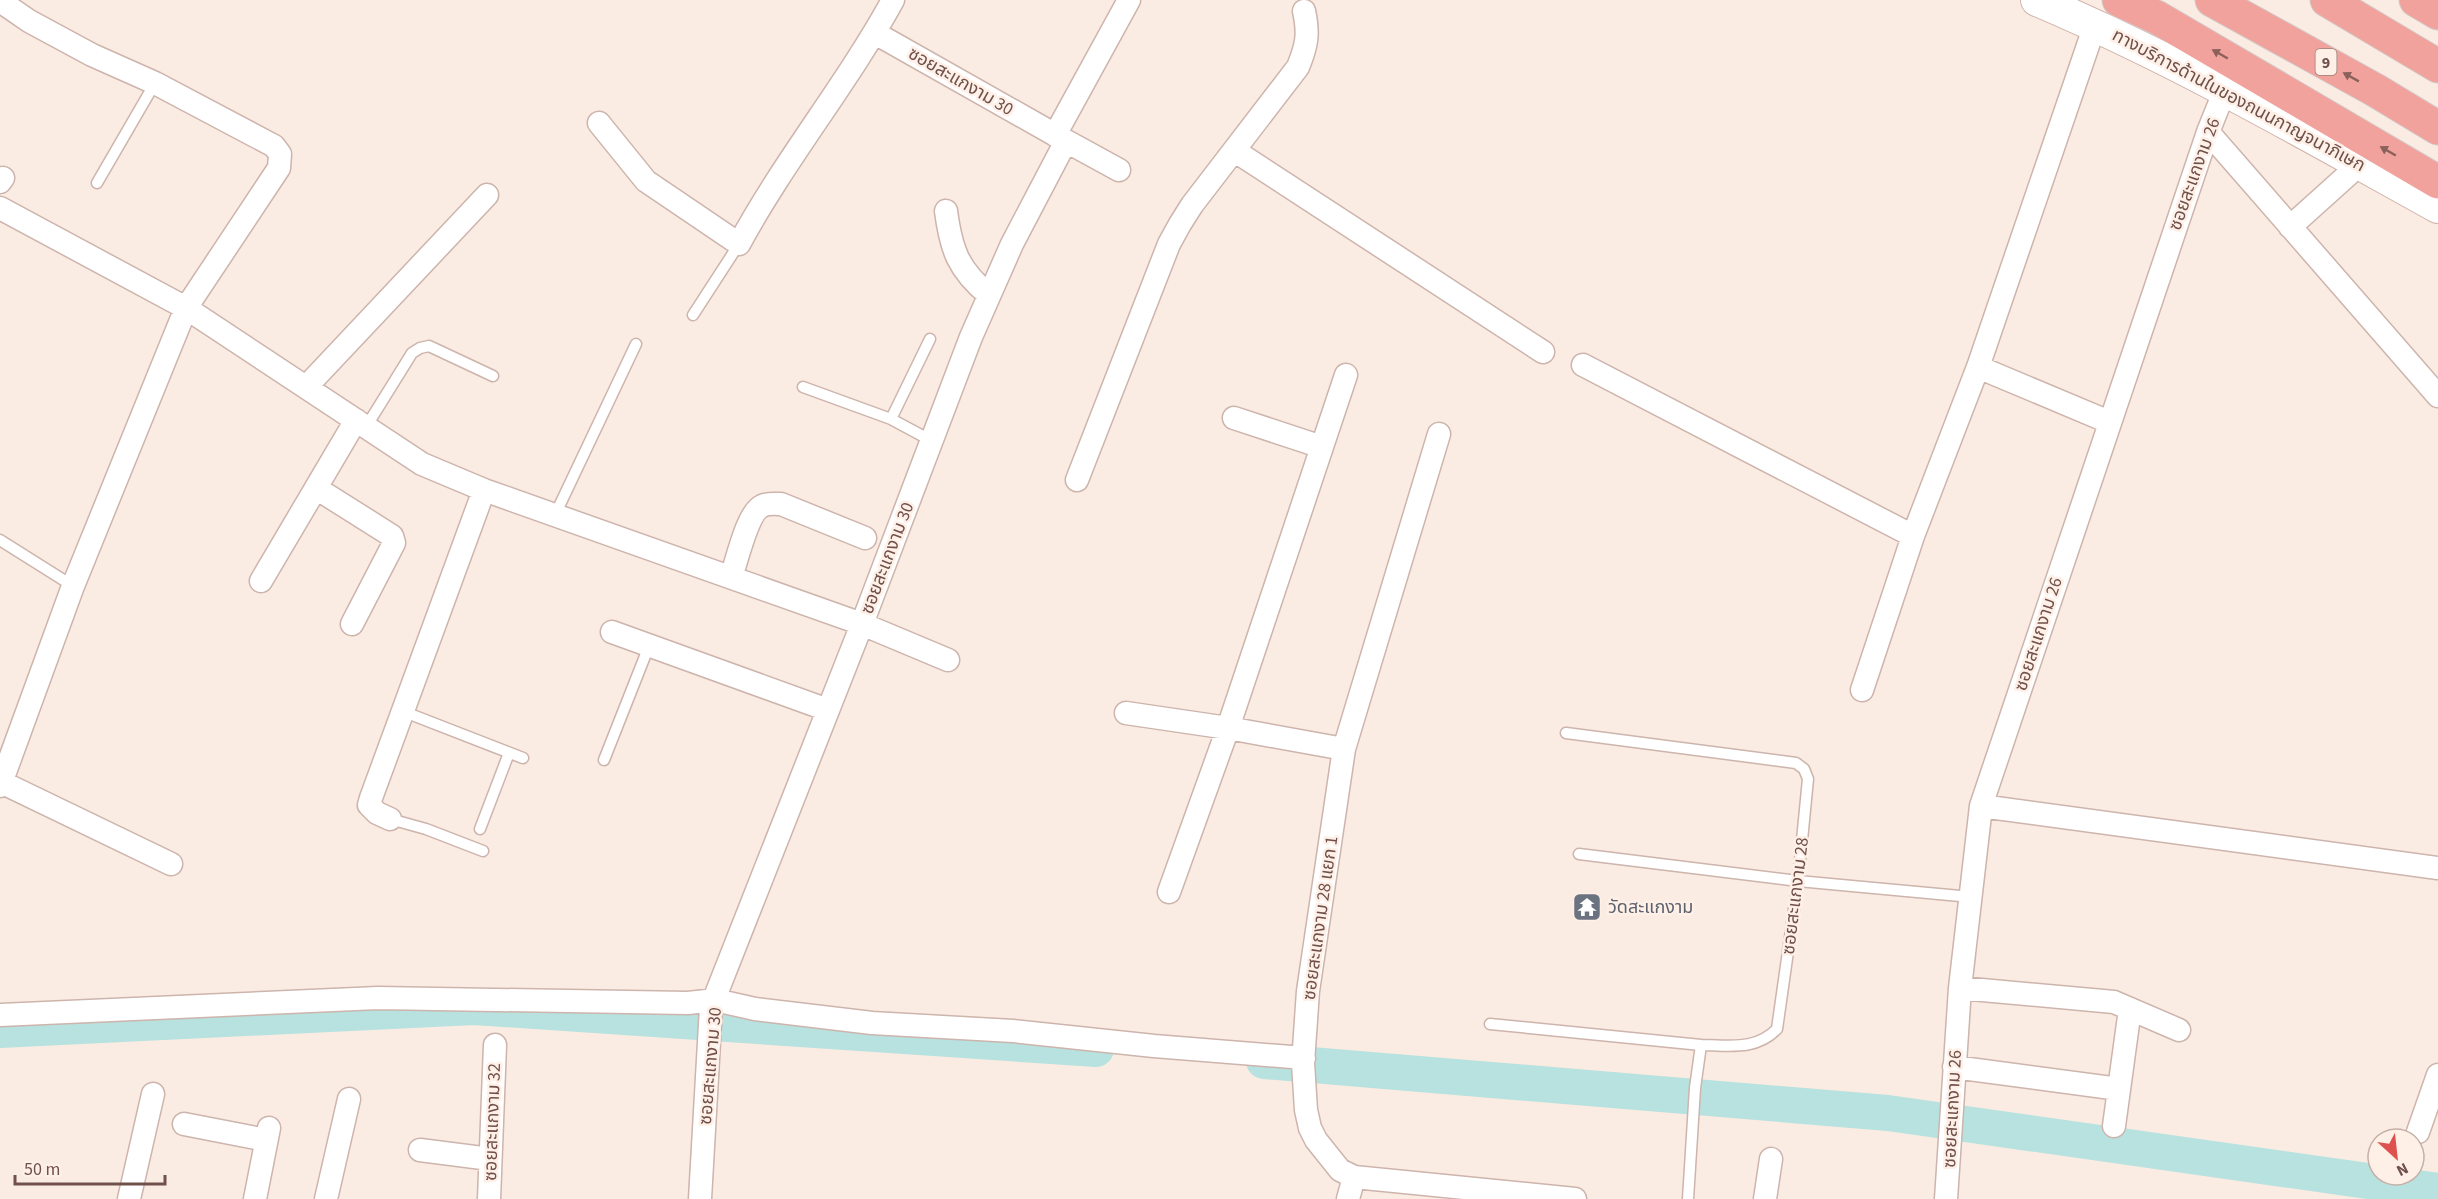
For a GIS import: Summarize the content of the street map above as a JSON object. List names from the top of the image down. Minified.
{"streets":{"highway":["9"],"main road":["ทางบริการด้านในของถนนกาญจนาภิเษก"],"street":["ซอยสะแกงาม 30","ซอยสะแกงาม 26","ซอยสะแกงาม 28 แยก 1","ซอยสะแกงาม 32"],"lane":["ซอยสะแกงาม 28"]},"crossings":[["ทางบริการด้านในของถนนกาญจนาภิเษก","ซอยสะแกงาม 26"]],"places":{"temple":["วัดสะแกงาม"]},"scale_bar":"50 m","north":"bottom right"}
